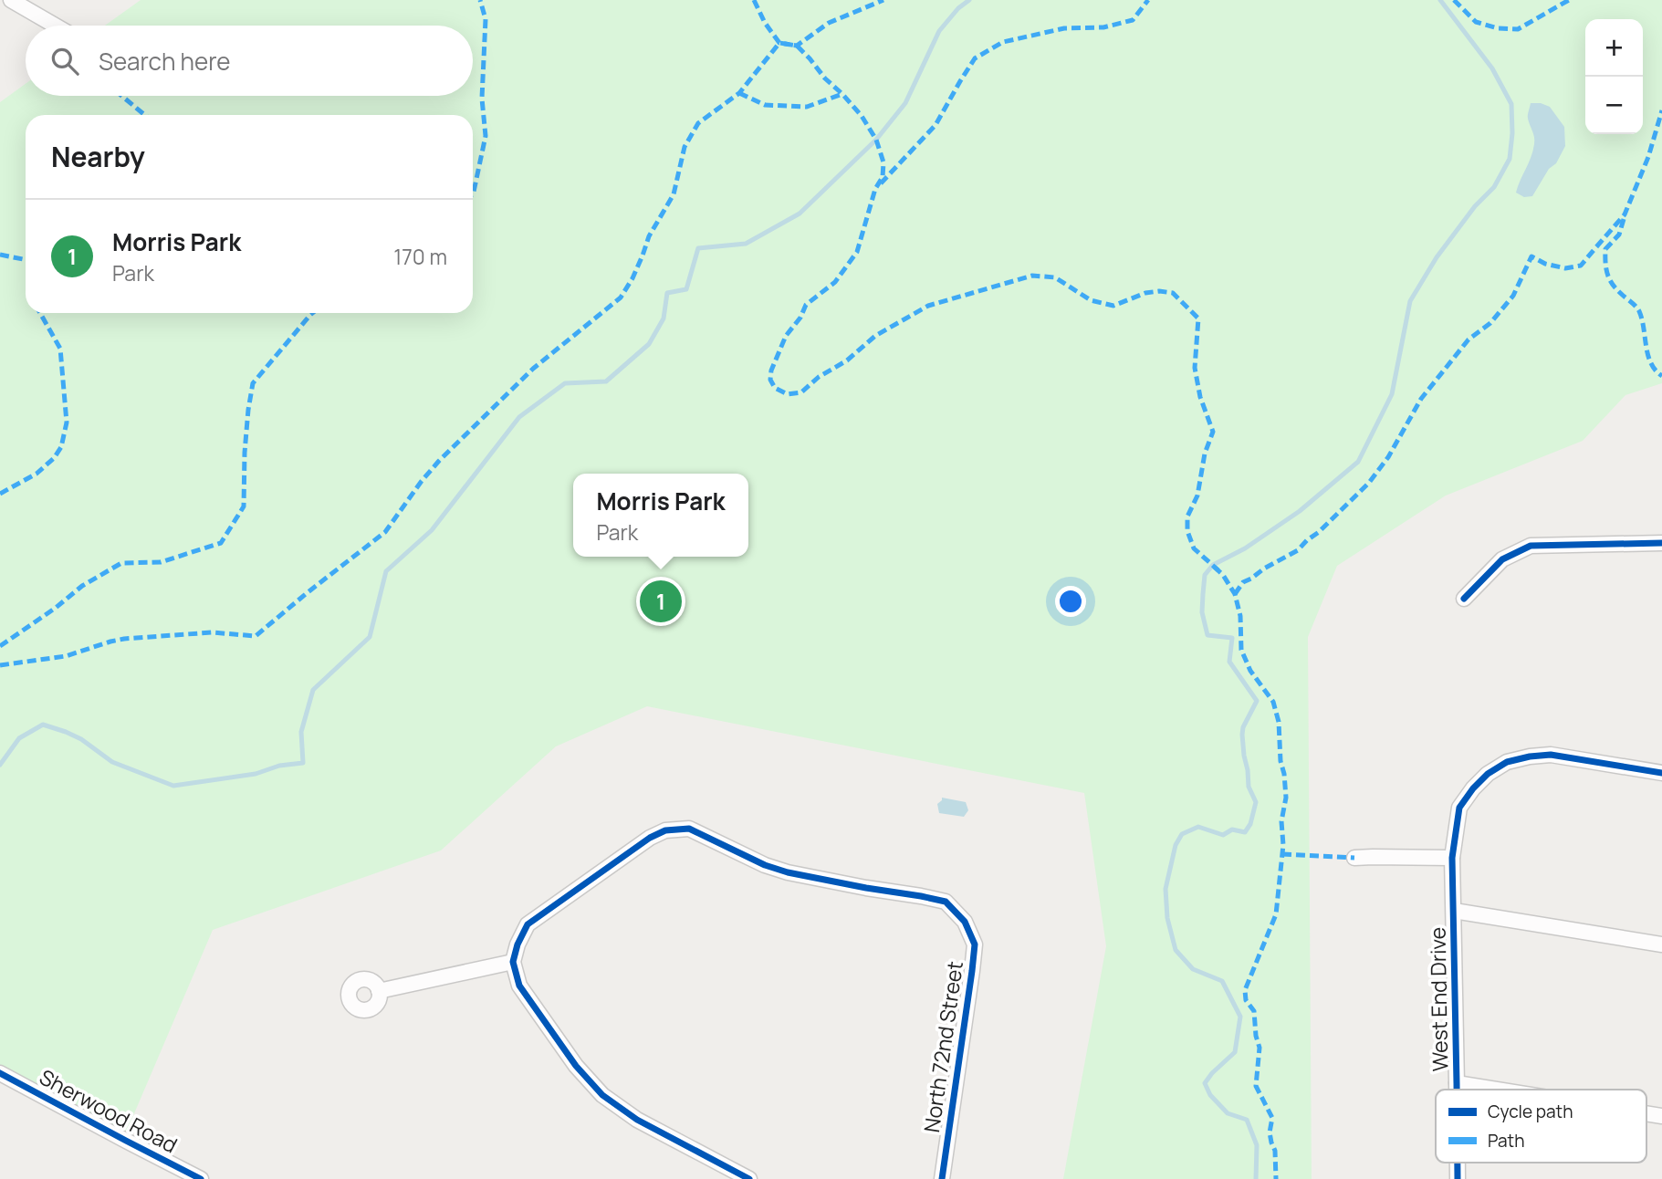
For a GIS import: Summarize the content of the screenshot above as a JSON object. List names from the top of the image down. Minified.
{"streets":{"street":["West End Drive","North 72nd Street","Sherwood Road"]},"legend":["Cycle path","Path"],"page":{"map_buttons":["+","−"],"search":"Search here","heading":"Nearby","list":[{"mark":"1","name":"Morris Park","note":"Park","value":"170 m"}],"popup":["Morris Park","Park"],"pins":"1"}}
